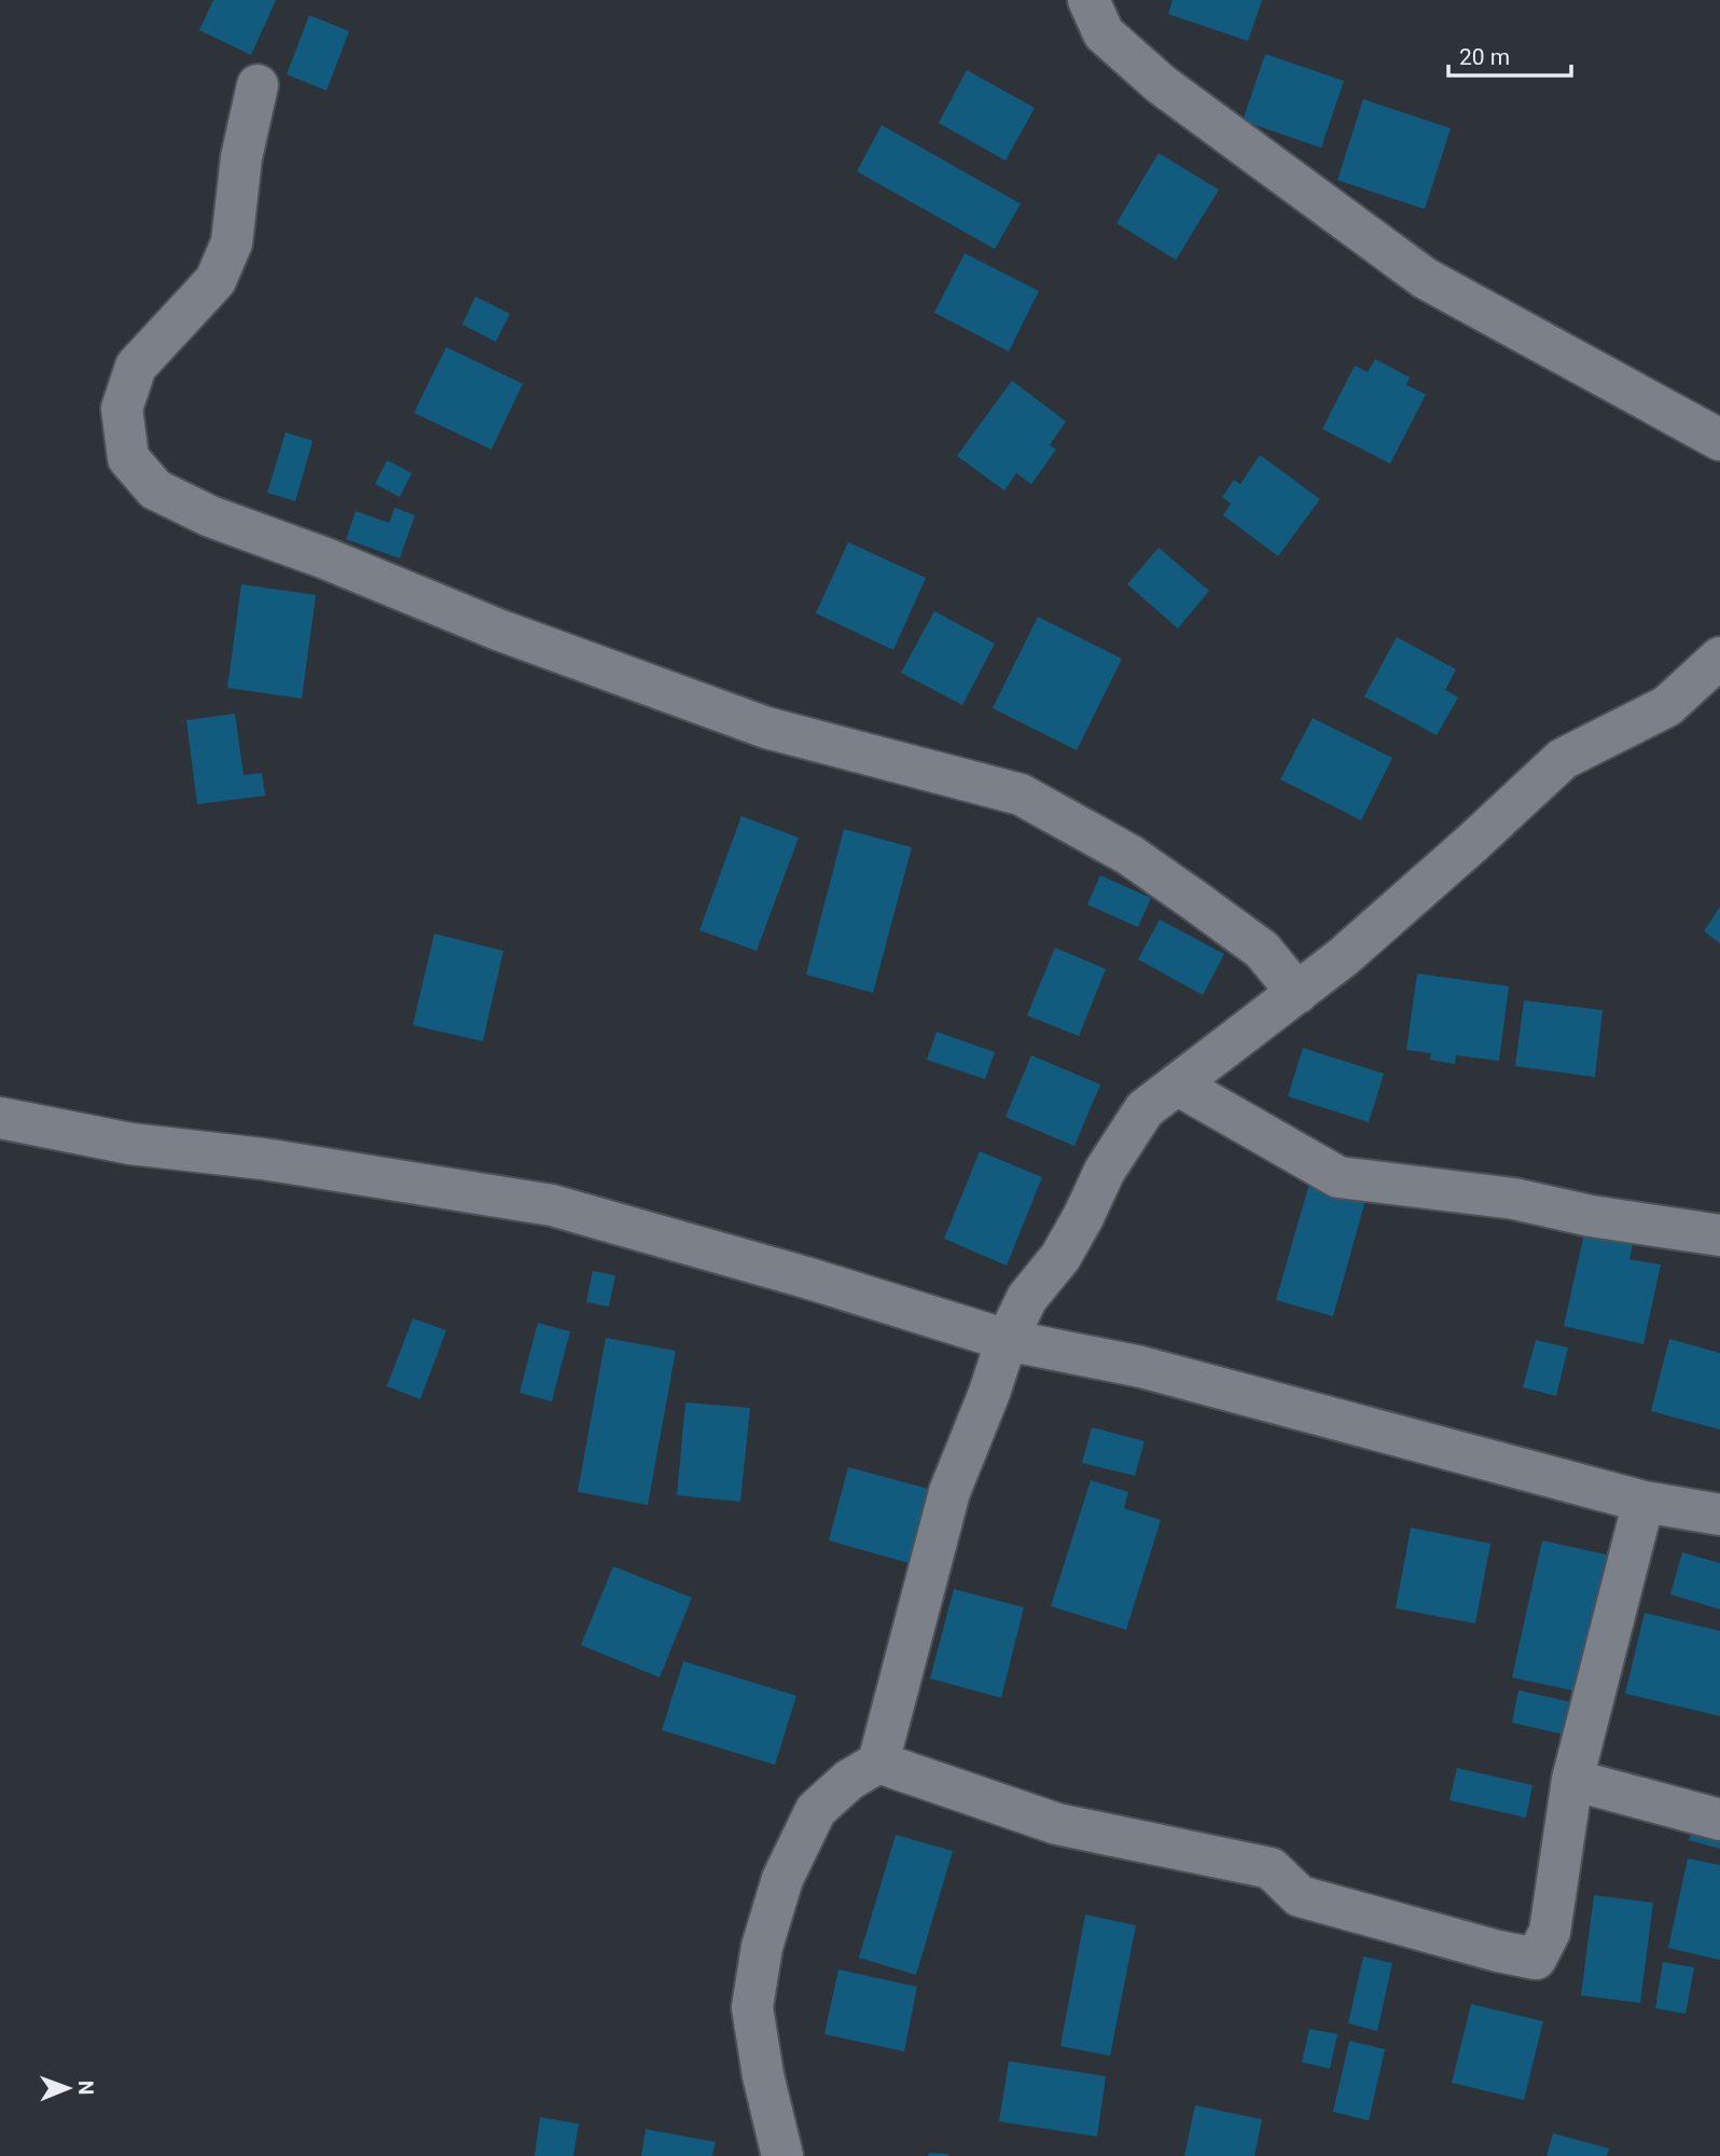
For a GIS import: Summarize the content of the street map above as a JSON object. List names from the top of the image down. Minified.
{"scale_bar":"20 m","north":"right"}
